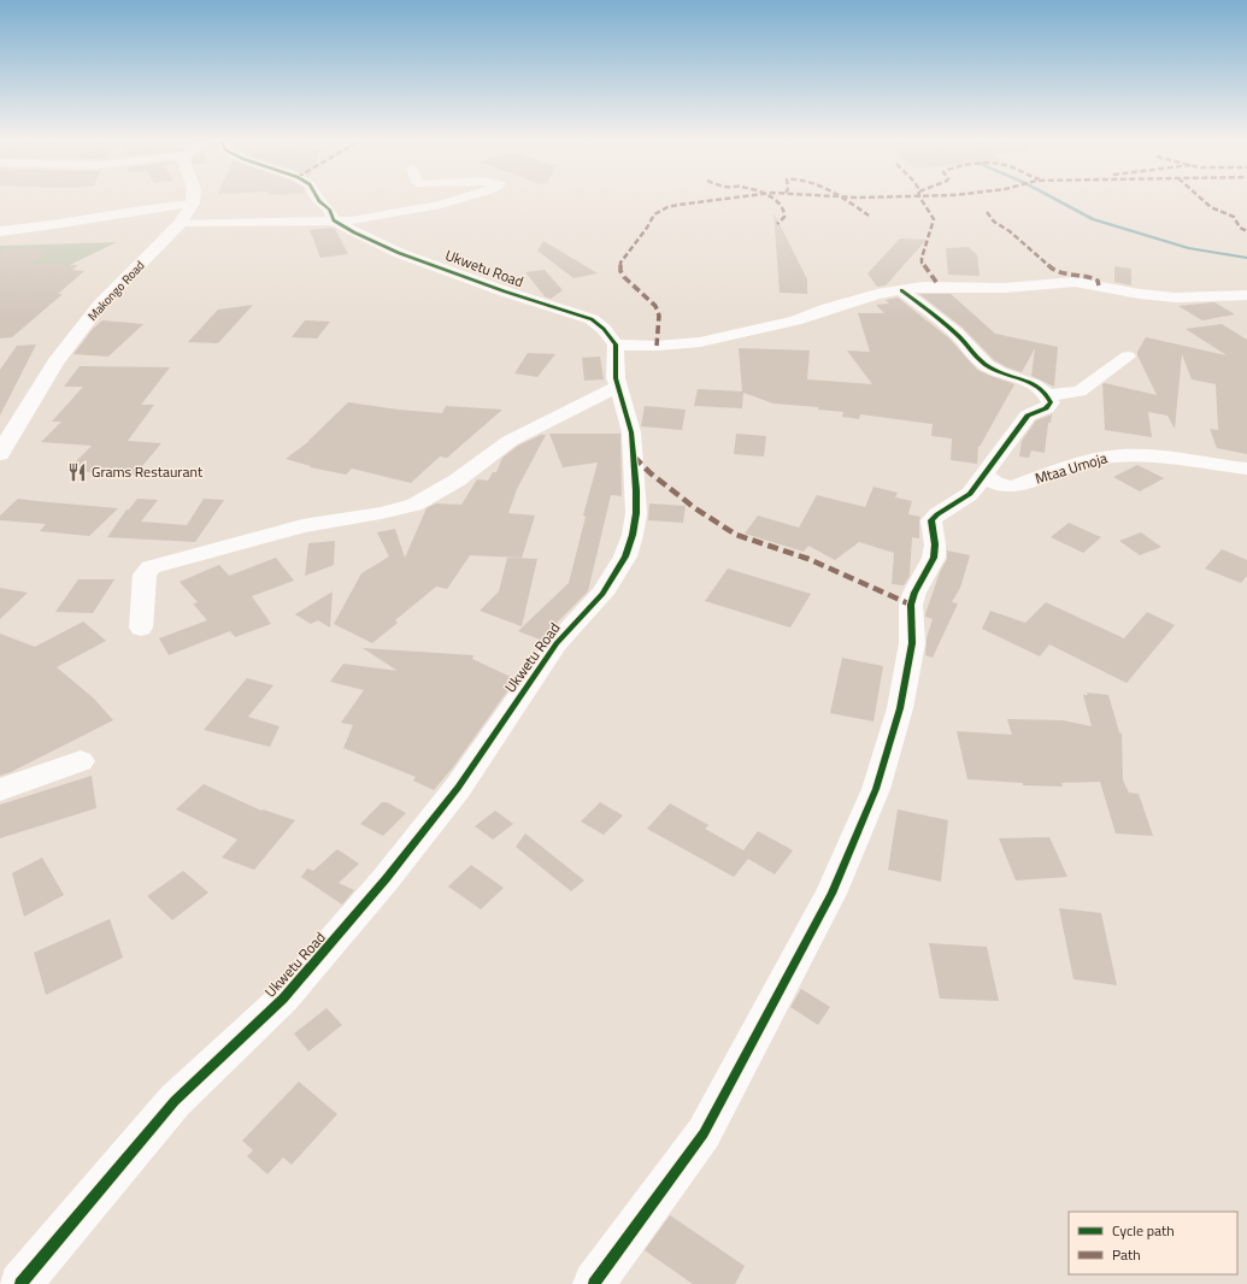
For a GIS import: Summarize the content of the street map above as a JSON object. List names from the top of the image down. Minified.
{"streets":{"street":["Ukwetu Road","Makongo Road","Mtaa Umoja"]},"places":{"restaurant":["Grams Restaurant"]},"legend":["Cycle path","Path"]}
